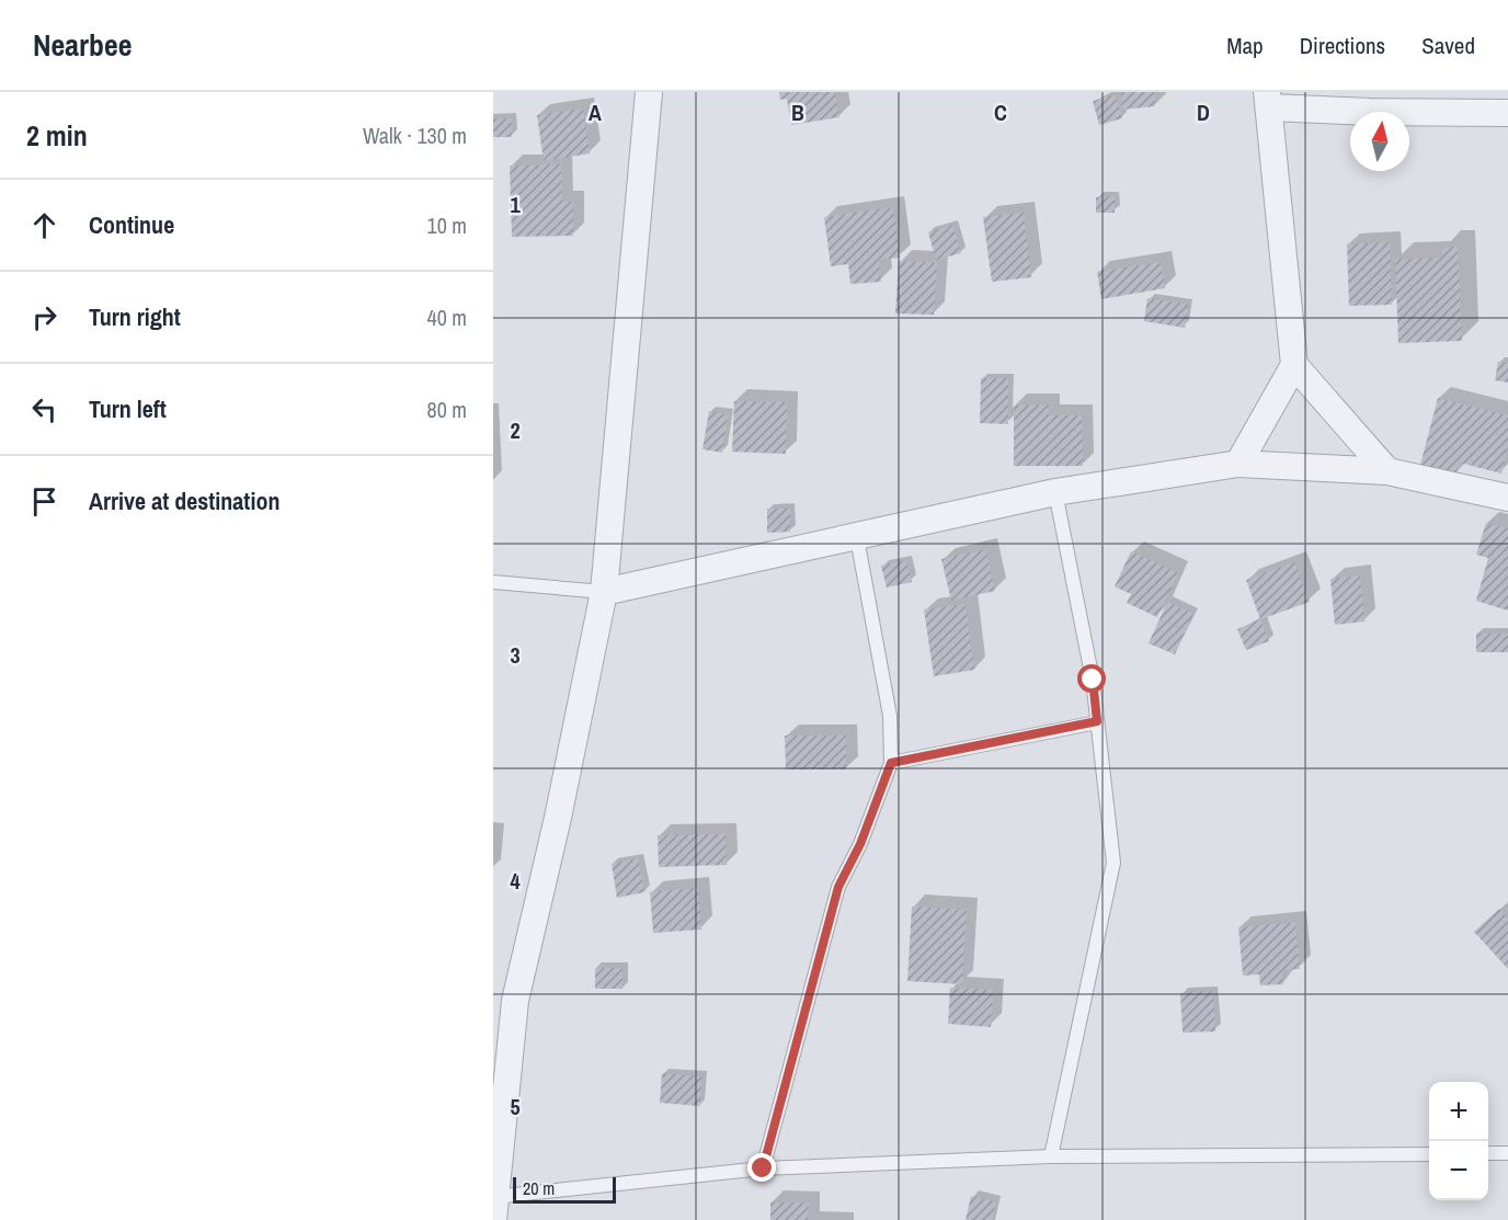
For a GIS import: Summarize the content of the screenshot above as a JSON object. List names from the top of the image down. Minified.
{"scale_bar":"20 m","north":"top","page":{"header":"Nearbee","nav":["Map","Directions","Saved"],"heading":["2 min","Walk · 130 m"],"list":[["Continue","10 m"],["Turn right","40 m"],["Turn left","80 m"],"Arrive at destination"],"map_buttons":["+","−"],"scale":"20 m"},"grid":{"columns":["A","B","C","D"],"rows":["1","2","3","4","5"]}}
